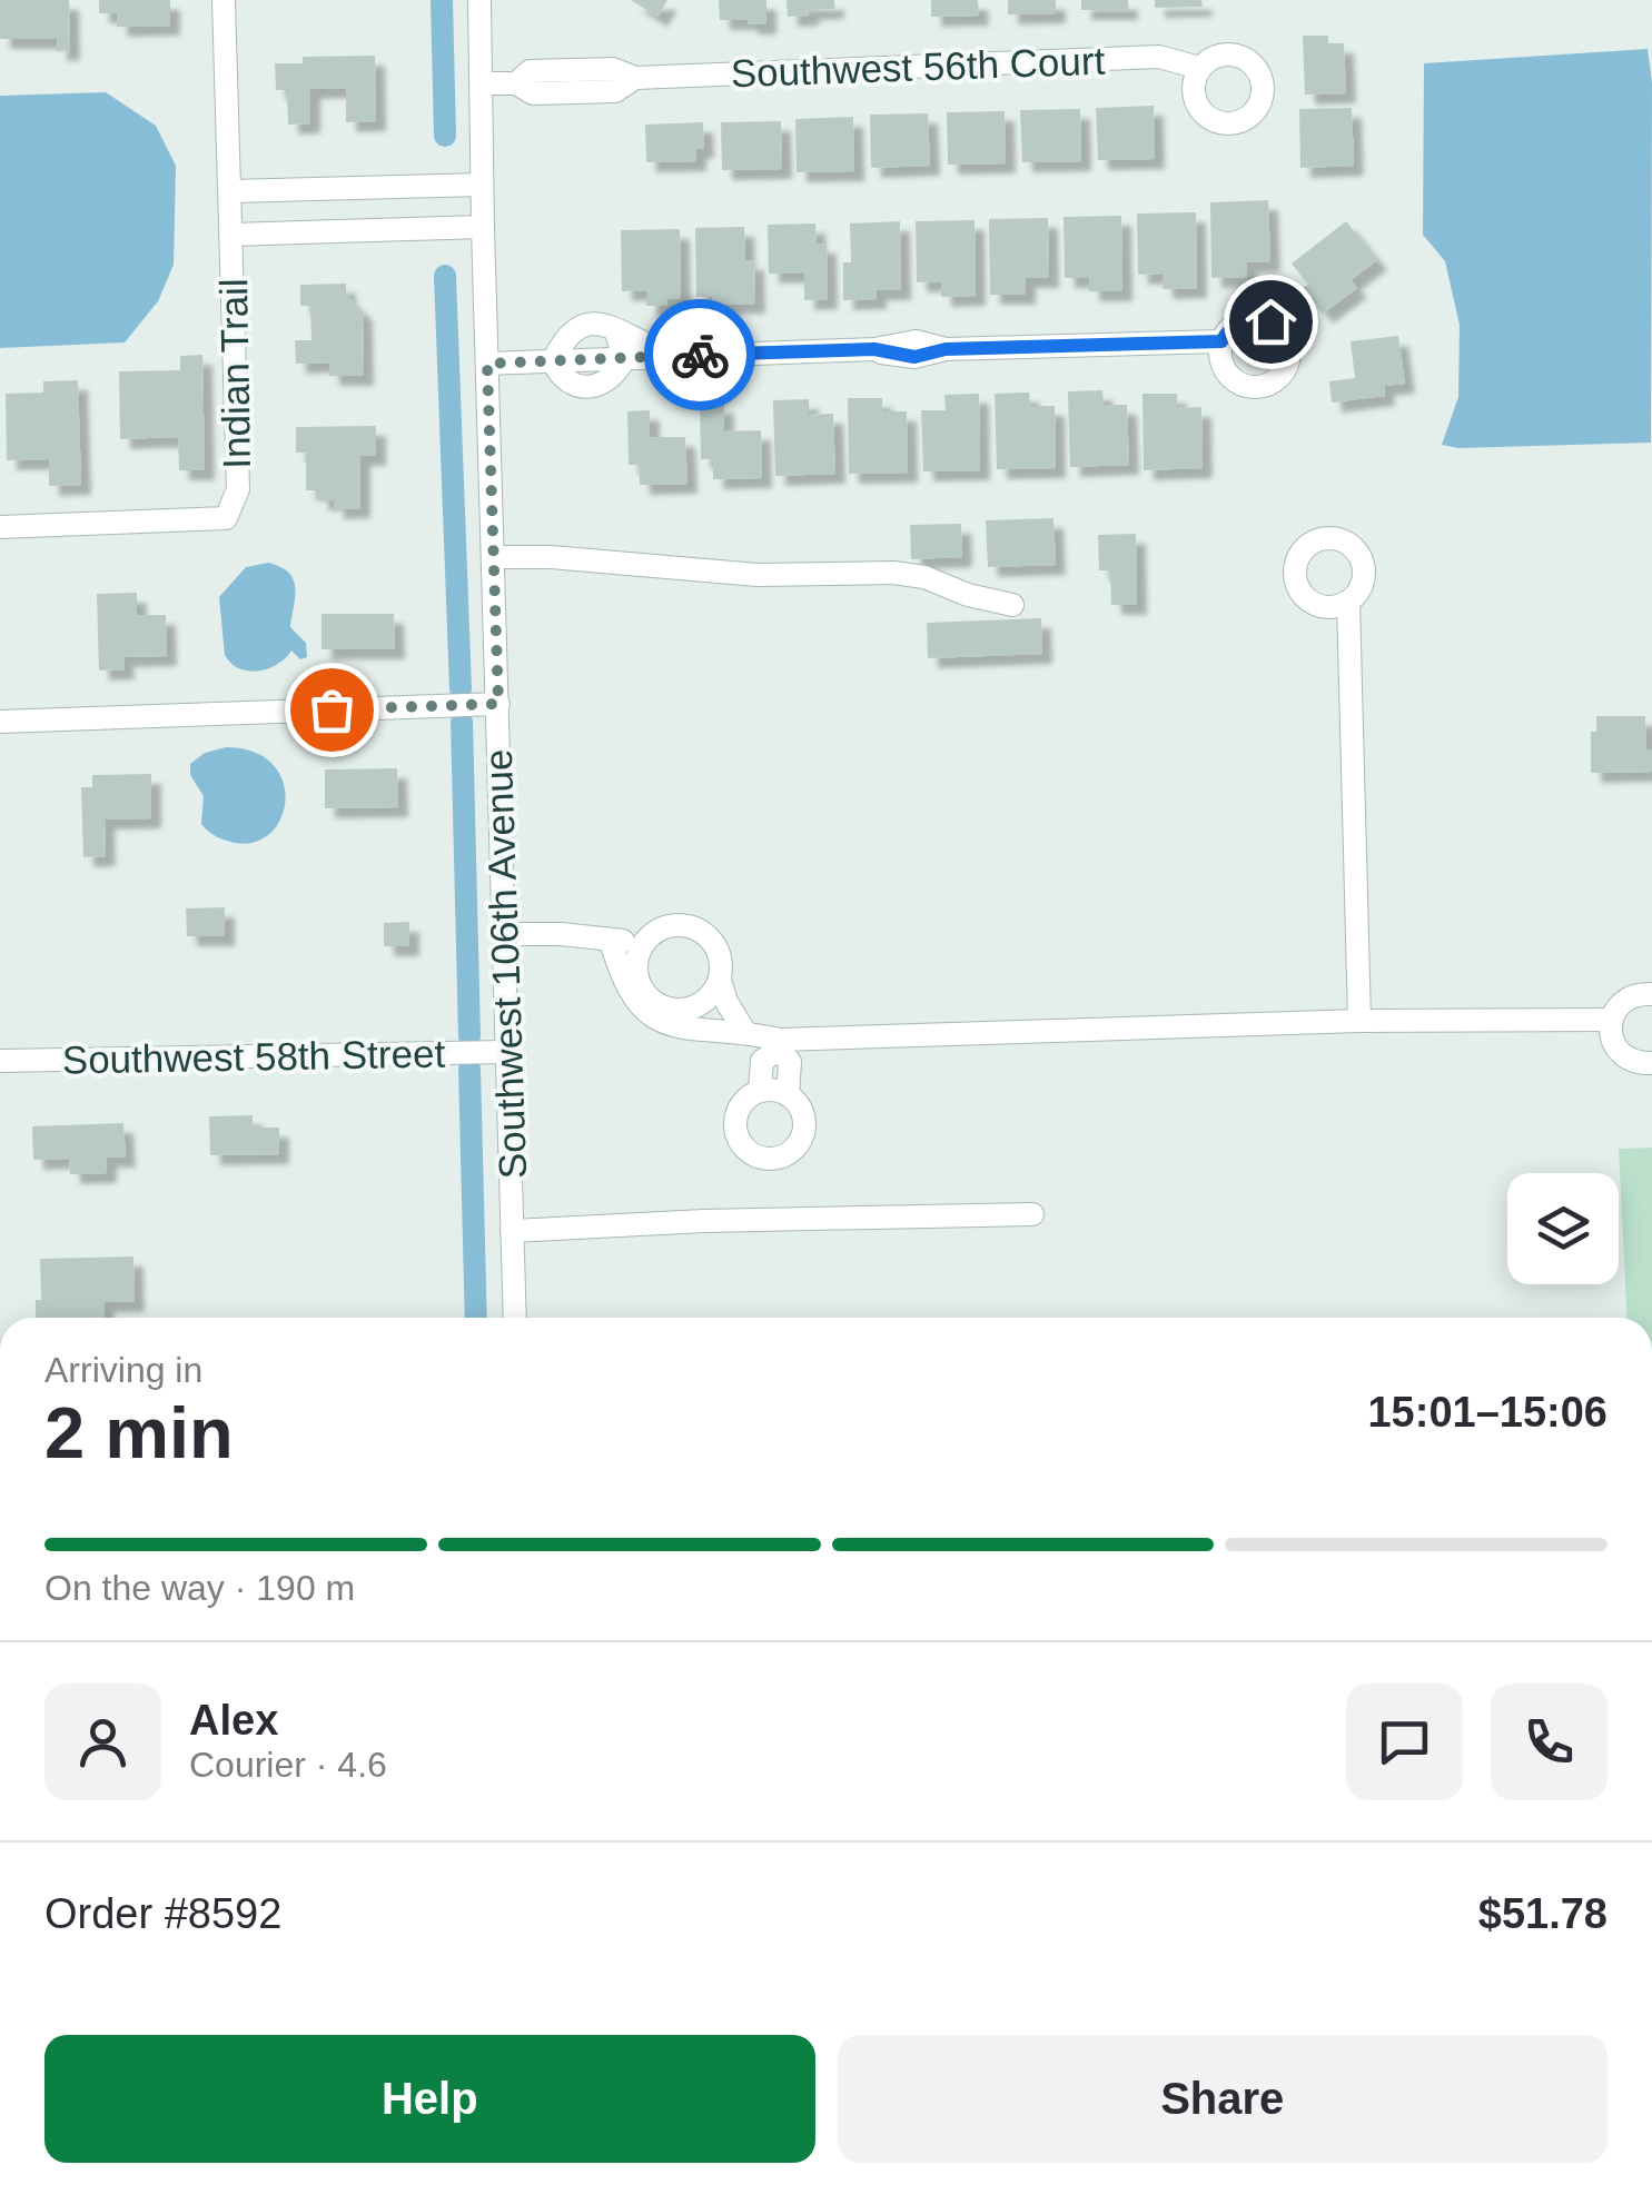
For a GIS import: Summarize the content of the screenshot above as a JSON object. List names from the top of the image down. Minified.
{"streets":{"street":["Southwest 56th Court","Indian Trail","Southwest 106th Avenue","Southwest 58th Street"]},"crossings":[["Southwest 56th Court","Southwest 106th Avenue"],["Southwest 106th Avenue","Southwest 58th Street"]],"page":{"heading":["2 min","Arriving in","15:01–15:06"],"panel":["Alex","Courier · 4.6","Order #8592","$51.78"],"bar":"On the way · 190 m","buttons":["Help","Share"]}}
